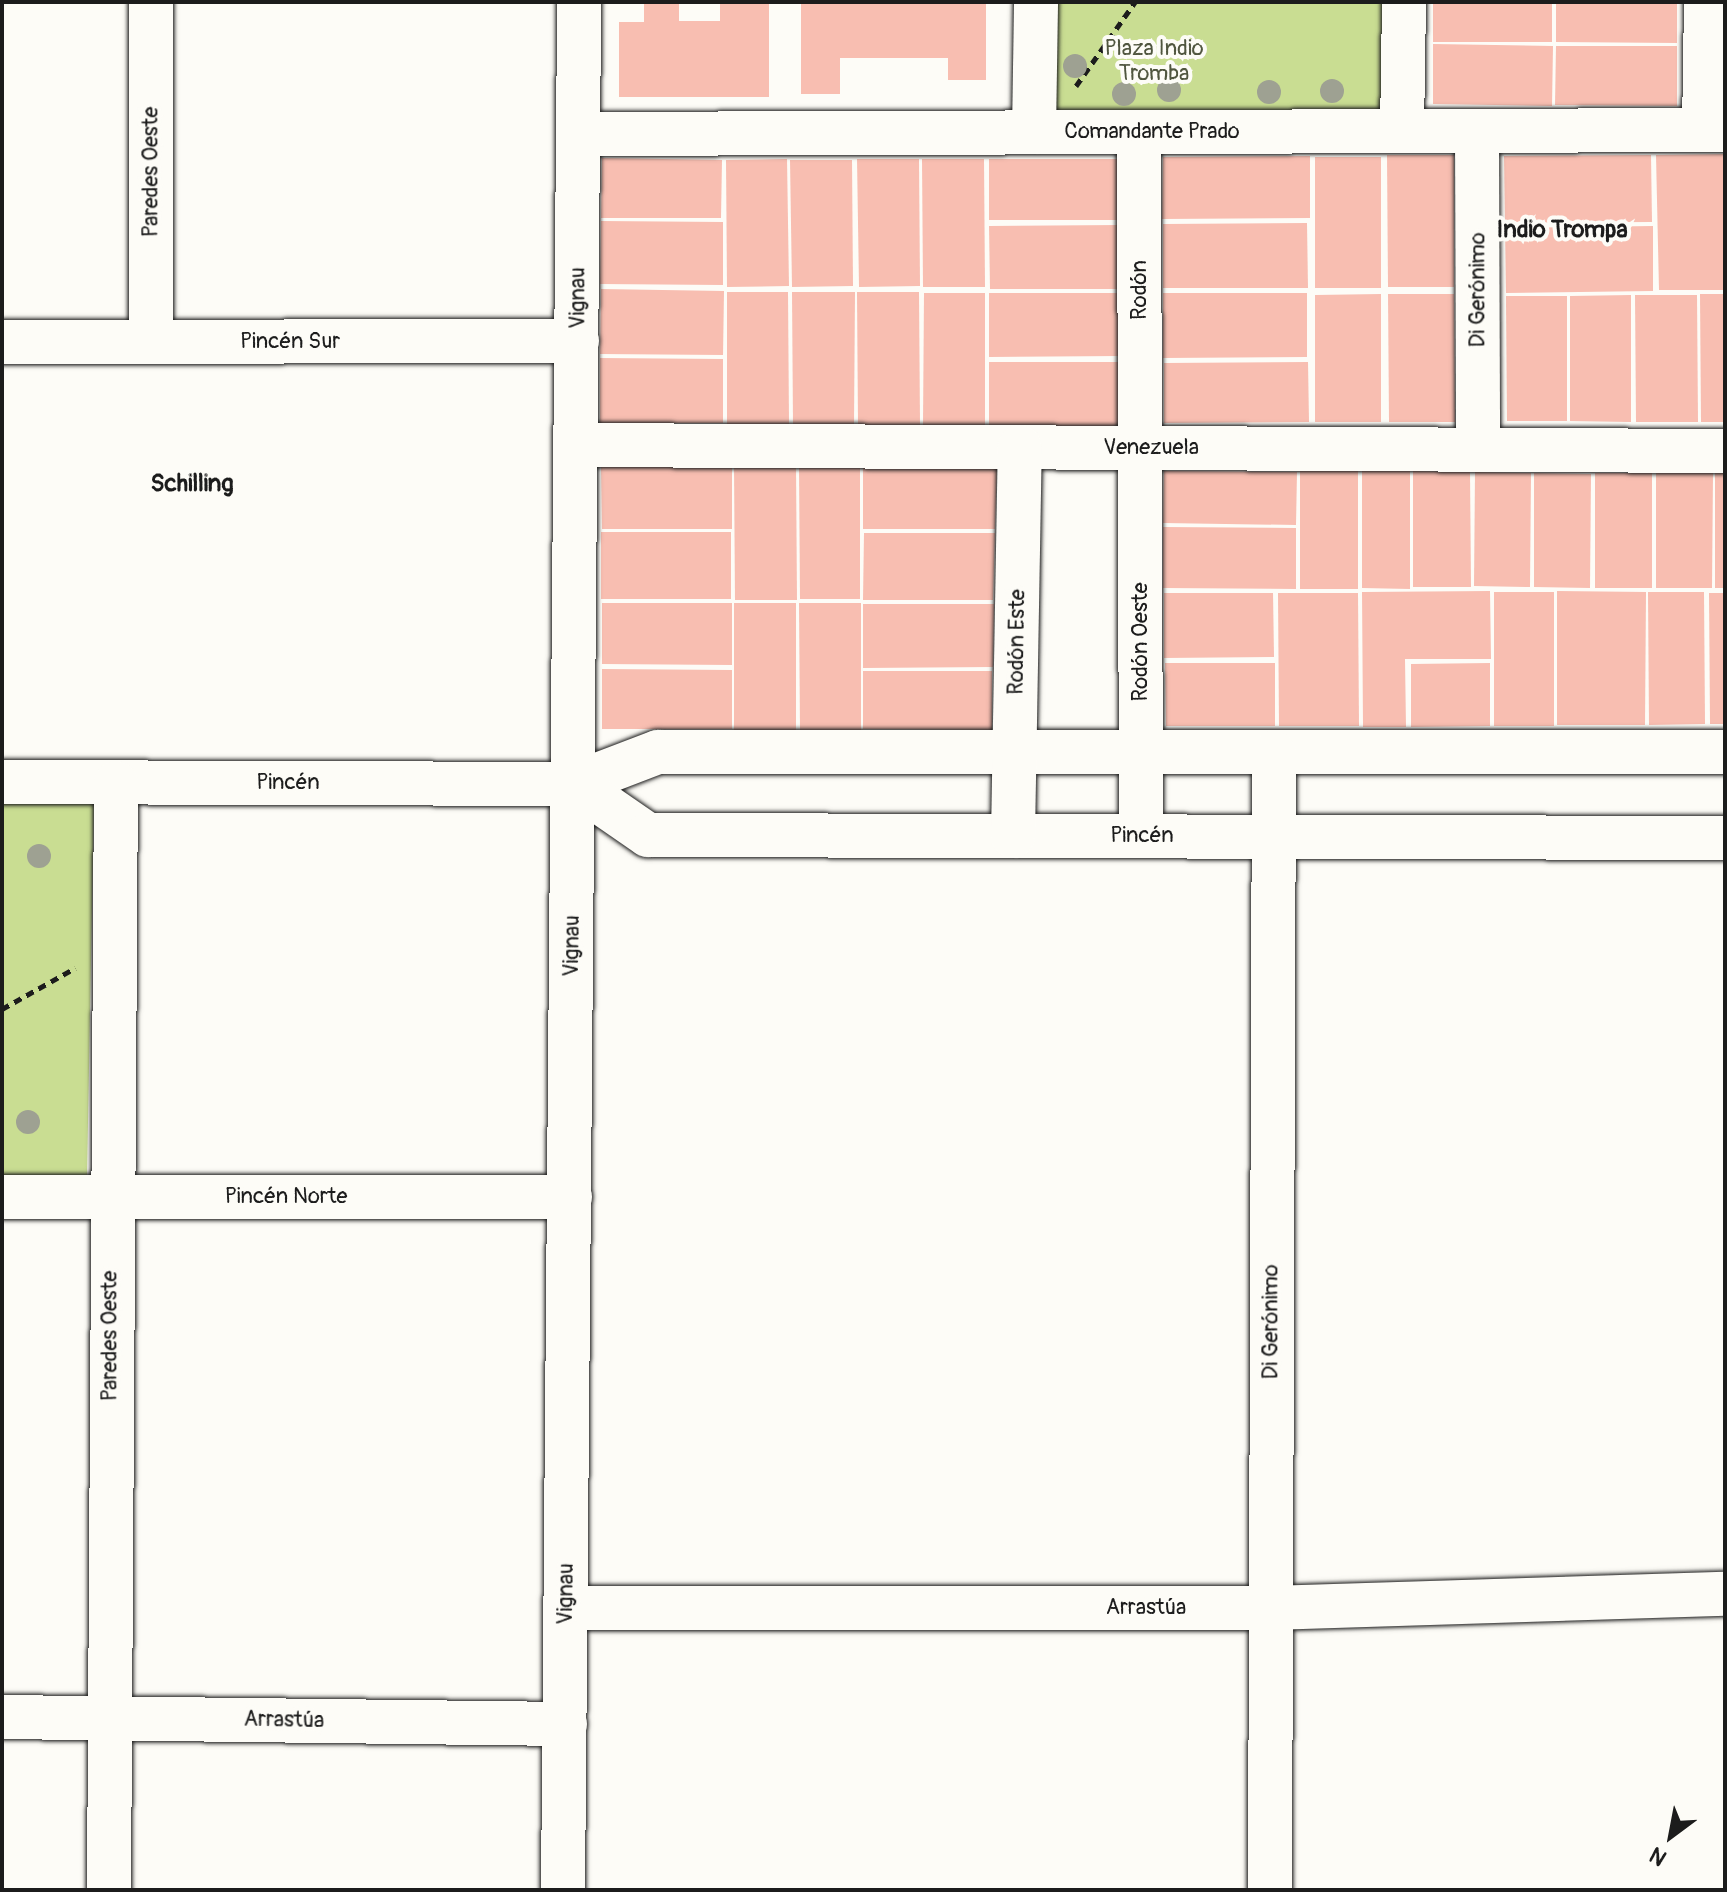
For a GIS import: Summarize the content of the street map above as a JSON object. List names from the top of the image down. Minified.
{"streets":{"street":["Comandante Prado","Paredes Oeste","Rodón","Di Gerónimo","Vignau","Pincén Sur","Venezuela","Rodón Este","Rodón Oeste","Pincén","Pincén Norte","Arrastúa"]},"crossings":[["Comandante Prado","Rodón"],["Comandante Prado","Di Gerónimo"],["Comandante Prado","Vignau"],["Paredes Oeste","Pincén Sur"],["Paredes Oeste","Pincén"],["Paredes Oeste","Pincén Norte"],["Paredes Oeste","Arrastúa"],["Rodón","Venezuela"],["Rodón","Rodón Oeste"],["Di Gerónimo","Venezuela"],["Di Gerónimo","Pincén"],["Di Gerónimo","Arrastúa"],["Vignau","Pincén Sur"],["Vignau","Venezuela"],["Vignau","Pincén"],["Vignau","Pincén Norte"],["Vignau","Arrastúa"],["Venezuela","Rodón Este"],["Venezuela","Rodón Oeste"],["Rodón Este","Pincén"],["Rodón Oeste","Pincén"]],"districts":["Indio Trompa","Schilling"],"parks":["Plaza Indio Tromba"],"north":"bottom left"}
